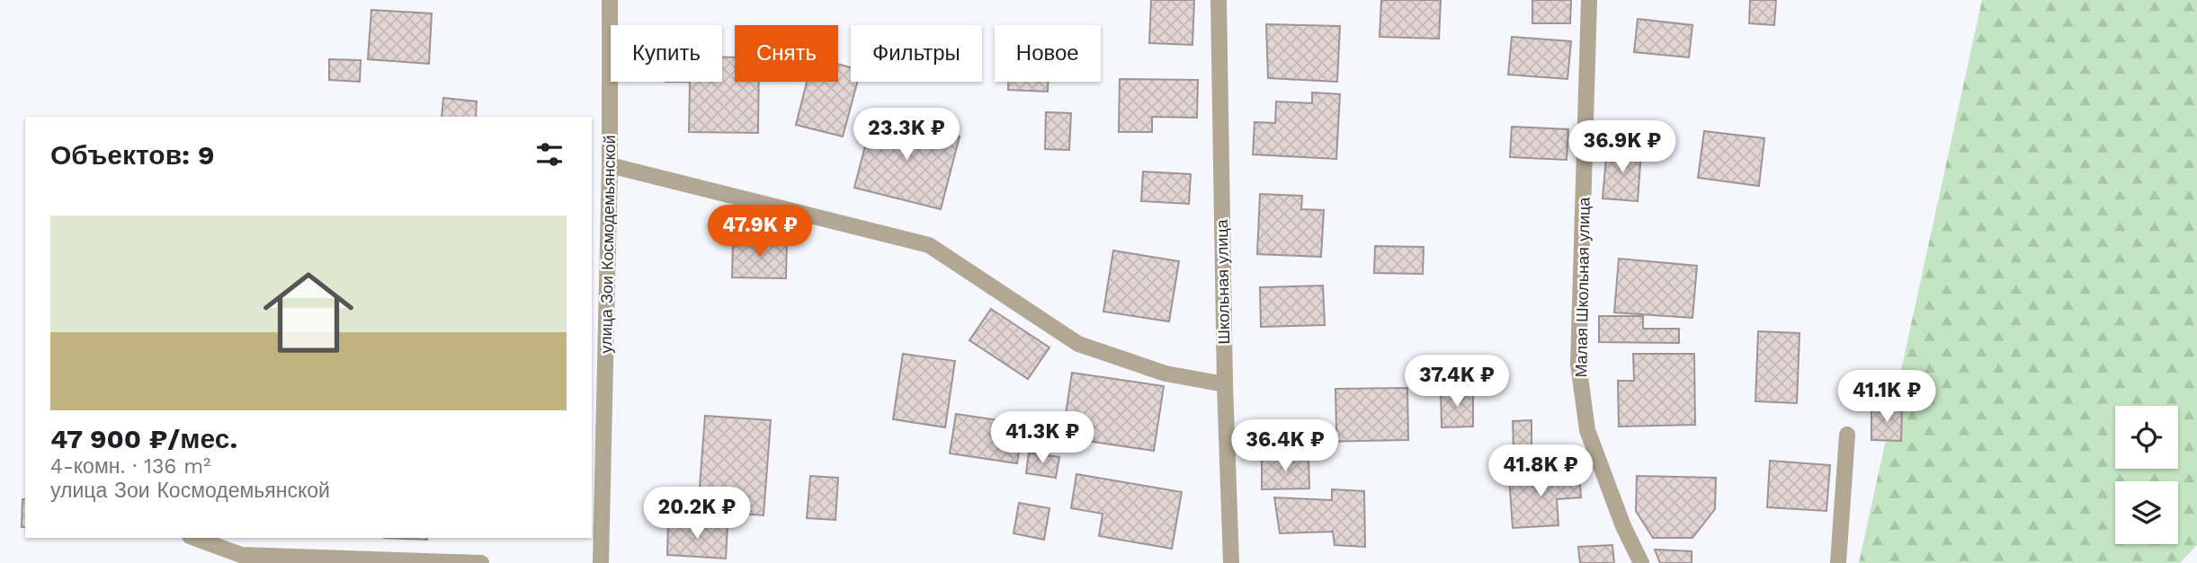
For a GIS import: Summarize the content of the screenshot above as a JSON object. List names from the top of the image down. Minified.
{"streets":{"street":["улица Зои Космодемьянской","Школьная улица","Малая Школьная улица"]},"page":{"chip":["Купить","Снять","Фильтры","Новое"],"price":["23.3K ₽","36.9K ₽","47.9K ₽","37.4K ₽","41.1K ₽","41.3K ₽","36.4K ₽","41.8K ₽","20.2K ₽"],"heading":"Объектов: 9","list":[{"name":"47 900 ₽/мес.","note":"4-комн. · 136 m² · улица Зои Космодемьянской"}]}}
